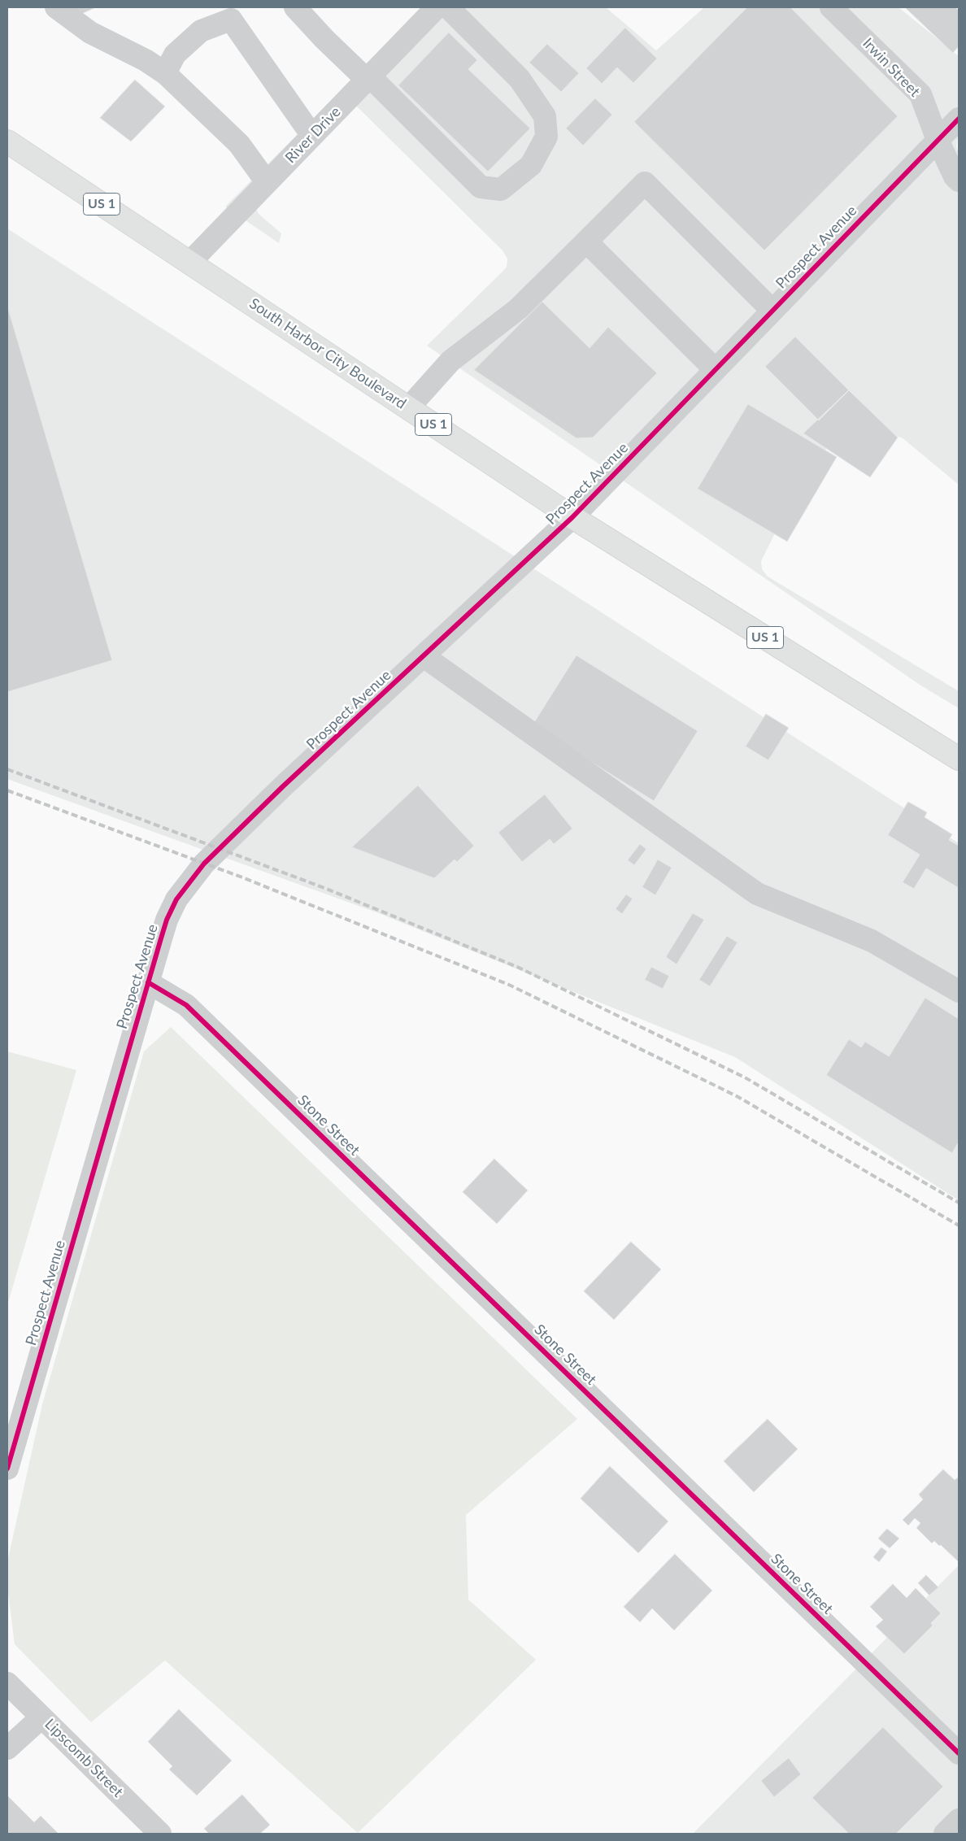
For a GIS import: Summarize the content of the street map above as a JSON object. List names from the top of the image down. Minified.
{"streets":{"main road":["US 1","South Harbor City Boulevard"],"street":["Irwin Street","River Drive","Prospect Avenue","Stone Street","Lipscomb Street"]},"crossings":[["Irwin Street","Prospect Avenue"],["River Drive","South Harbor City Boulevard"],["Prospect Avenue","South Harbor City Boulevard"],["Prospect Avenue","Stone Street"]]}
